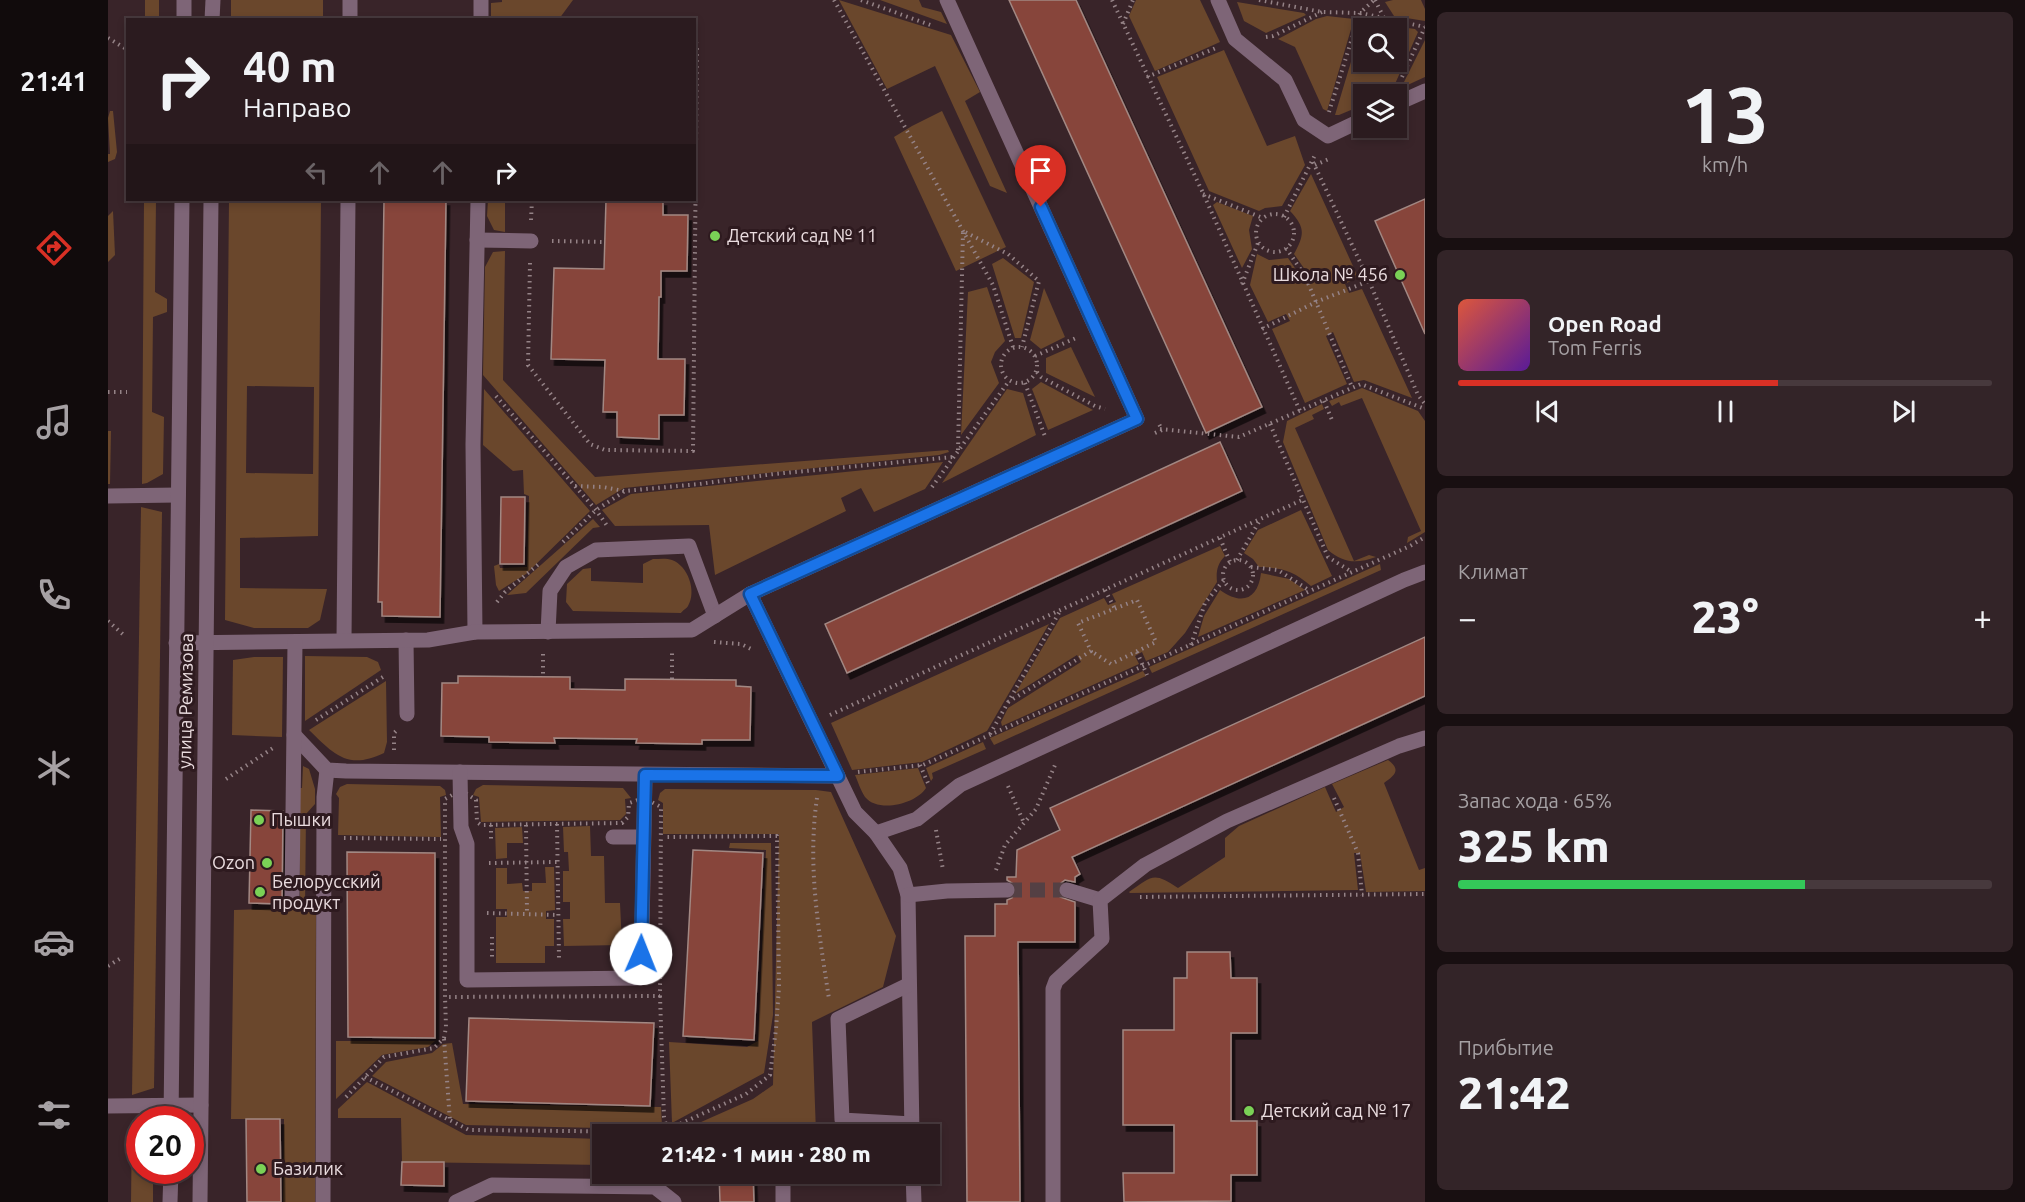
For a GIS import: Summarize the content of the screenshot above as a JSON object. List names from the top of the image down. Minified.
{"streets":{"street":["улица Ремизова"]},"places":["Детский сад № 11","Школа № 456","Пышки","Ozon","Белорусский продукт","Детский сад № 17","Базилик"],"page":{"tabs":"21:41","tile":[["13","km/h"],"Климат",["Запас хода · 65%","325 km"],["Прибытие","21:42"]],"turn":["40 m","Направо"],"song":["Open Road","Tom Ferris"],"heat":["−","23°","+"],"limit":"20","trip":"21:42 · 1 мин · 280 m"}}
